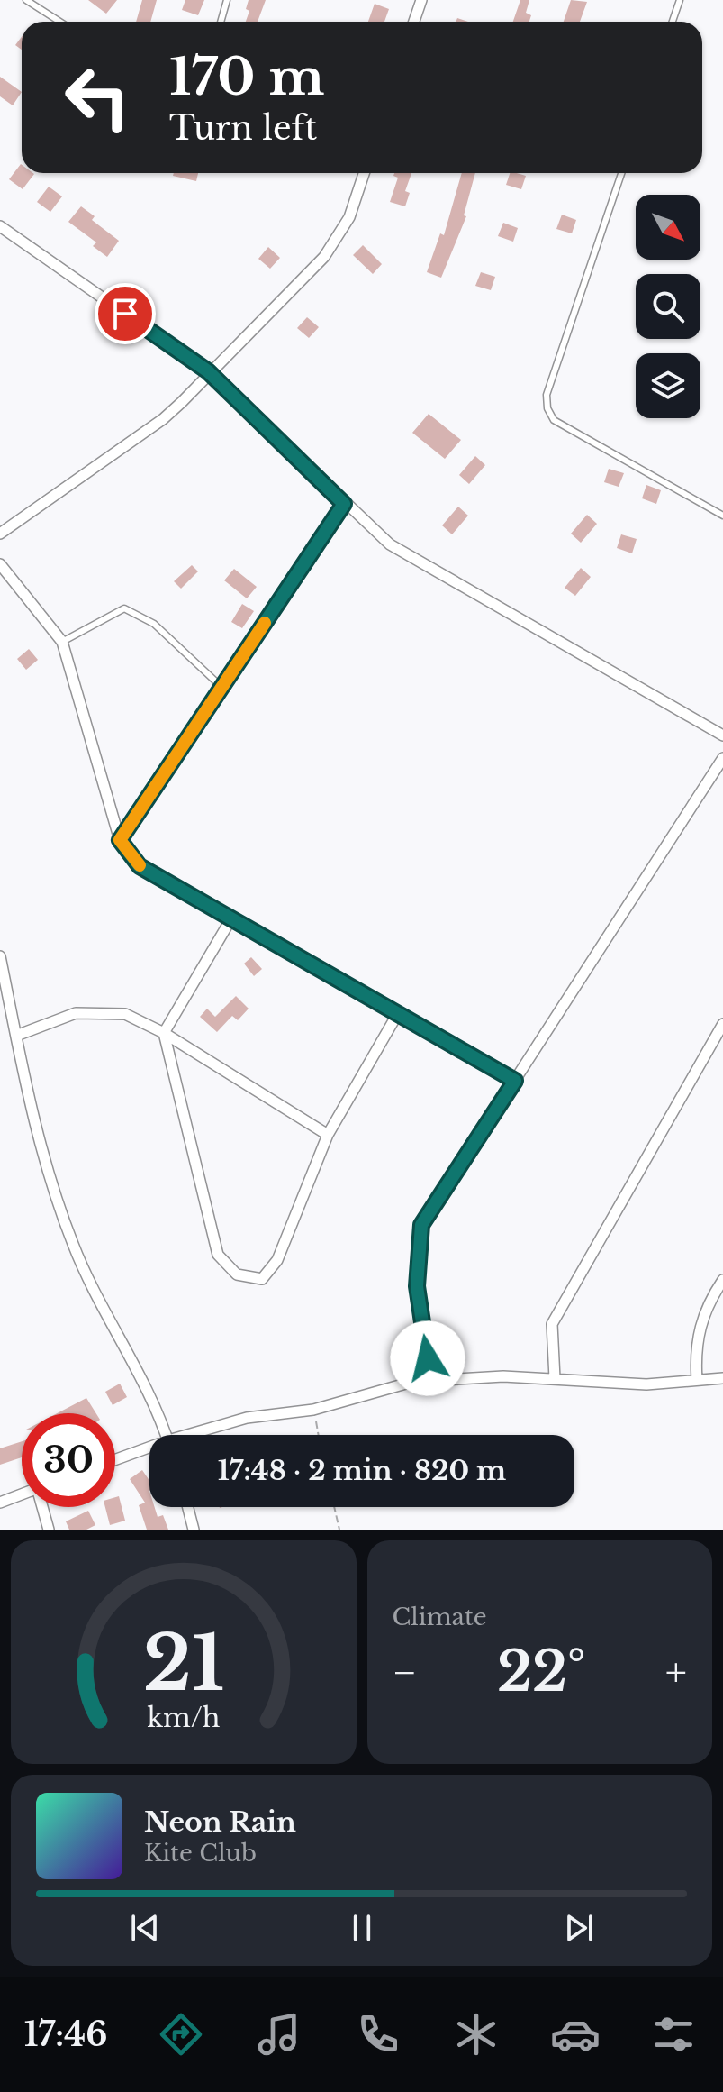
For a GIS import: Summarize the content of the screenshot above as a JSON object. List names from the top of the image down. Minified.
{"north":"bottom right","page":{"turn":["170 m","Turn left"],"limit":"30","trip":"17:48 · 2 min · 820 m","tile":"Climate","heat":["−","22°","+"],"song":["Neon Rain","Kite Club"],"tabs":"17:46","gauge":["21","km/h"]}}
